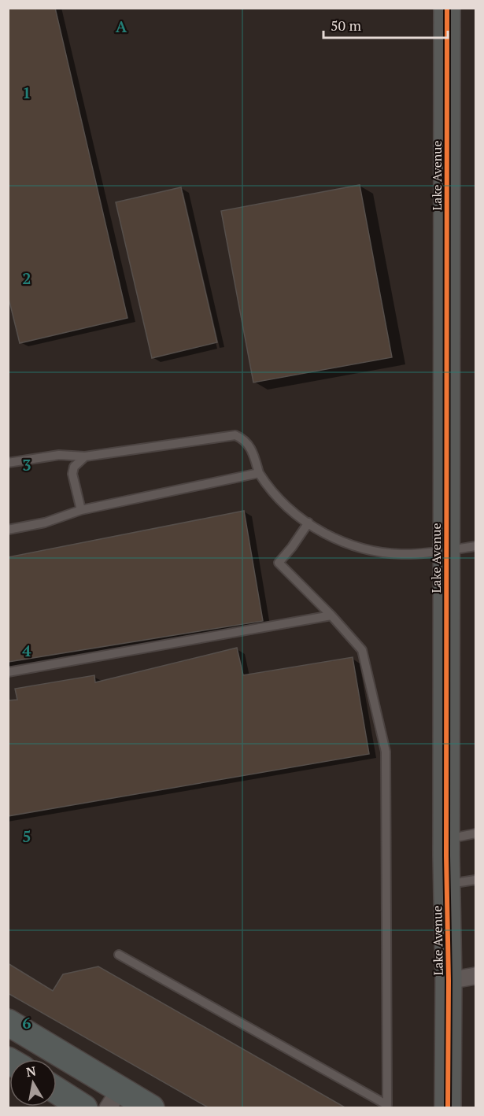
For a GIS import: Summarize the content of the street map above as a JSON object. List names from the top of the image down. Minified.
{"streets":{"main road":["Lake Avenue"]},"scale_bar":"50 m","north":"top","grid":{"columns":["A"],"rows":["1","2","3","4","5","6"]}}
